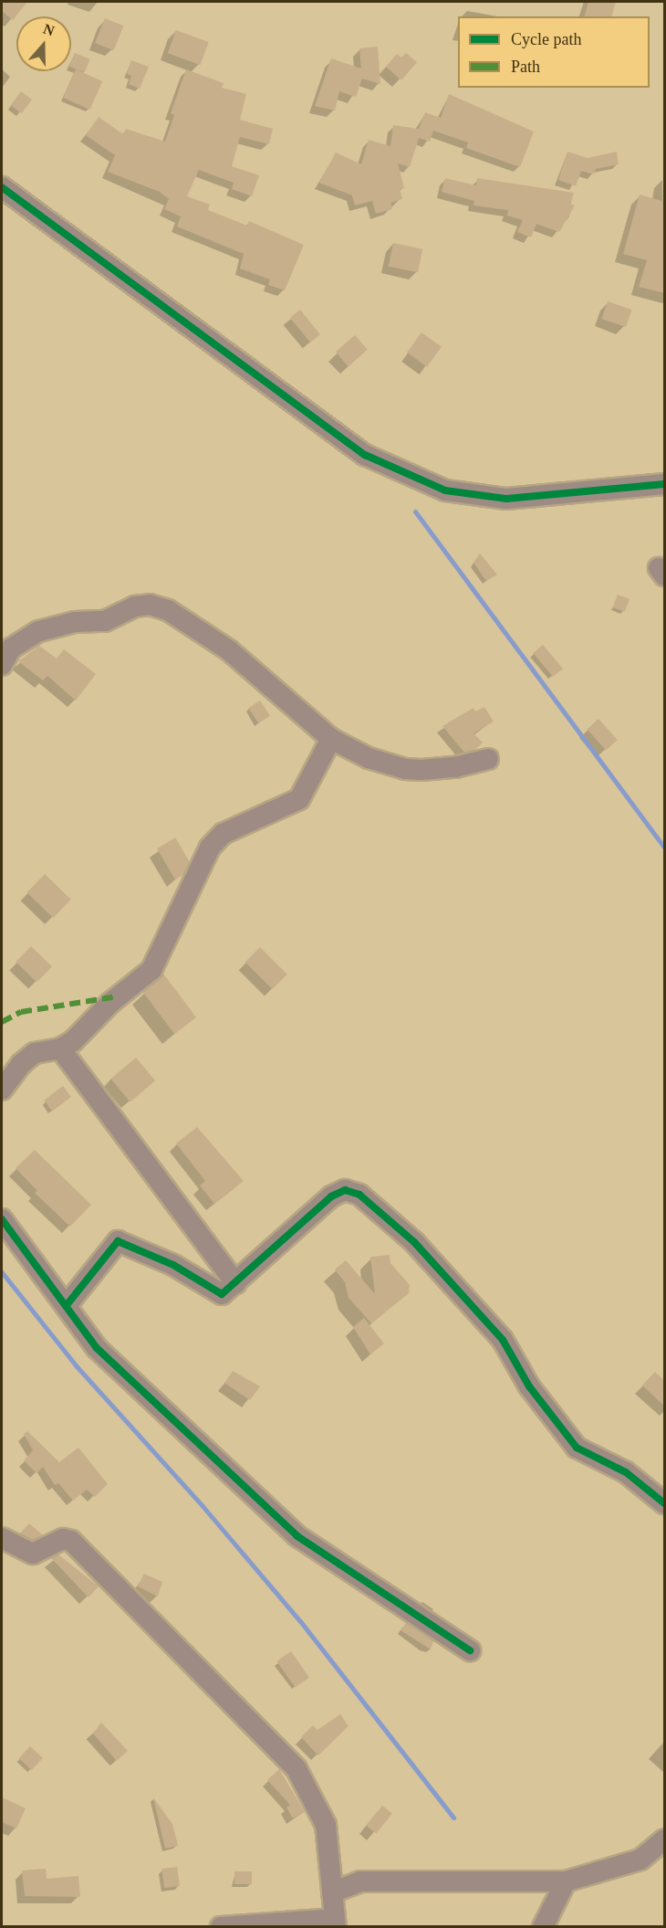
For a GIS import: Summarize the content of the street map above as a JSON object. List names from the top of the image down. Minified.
{"legend":["Cycle path","Path"],"north":"top"}
